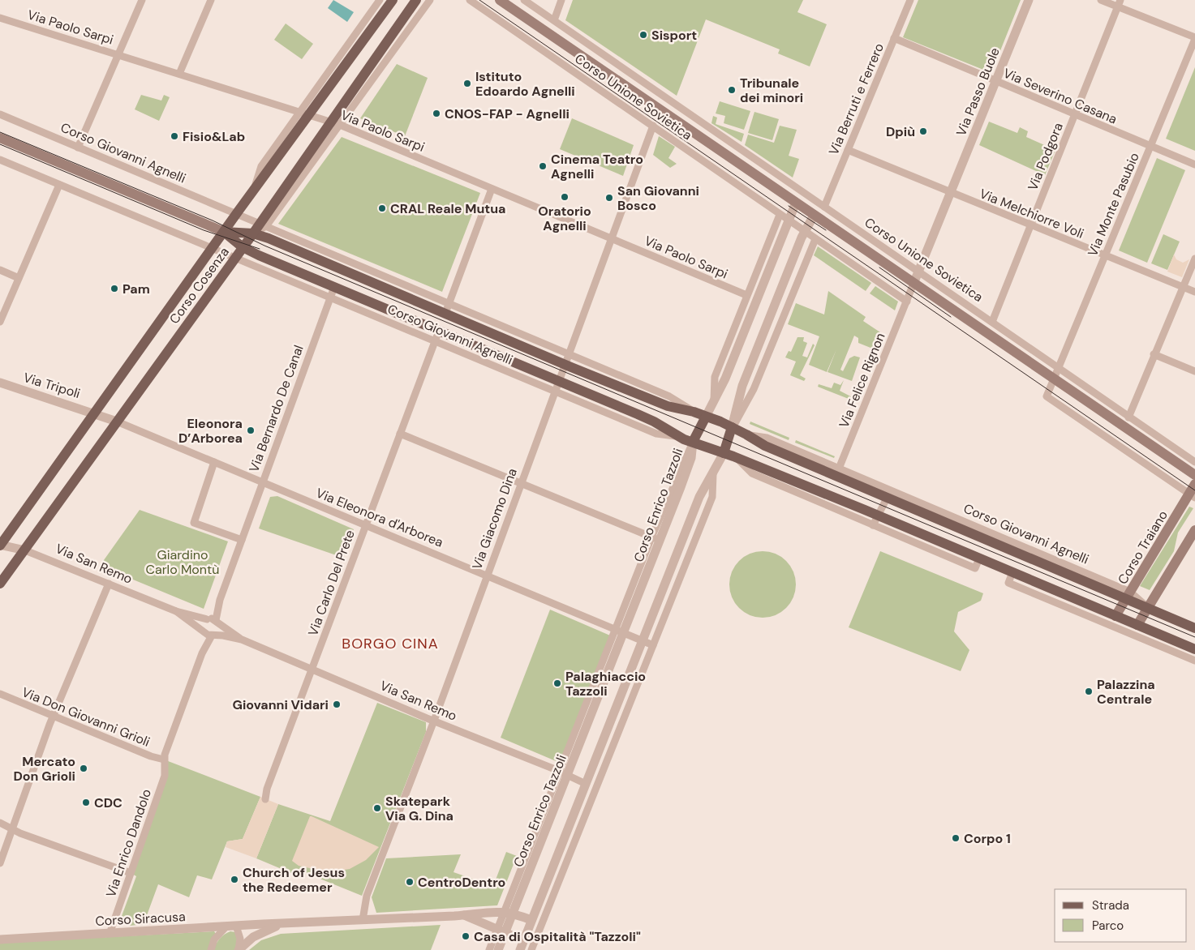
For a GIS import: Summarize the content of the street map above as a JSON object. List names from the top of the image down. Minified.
{"streets":{"main road":["Corso Unione Sovietica","Corso Giovanni Agnelli","Corso Cosenza","Corso Traiano"],"street":["Via Paolo Sarpi","Via Passo Buole","Via Severino Casana","Via Berruti e Ferrero","Via Podgora","Via Monte Pasubio","Via Melchiorre Voli","Via Felice Rignon","Via Tripoli","Via Bernardo De Canal","Corso Enrico Tazzoli","Via Eleonora d'Arborea","Via Giacomo Dina","Via San Remo","Via Carlo Del Prete","Via Don Giovanni Grioli","Via Enrico Dandolo","Corso Siracusa"]},"crossings":[["Via Paolo Sarpi","Corso Cosenza"],["Via Paolo Sarpi","Via Giacomo Dina"],["Via Passo Buole","Via Severino Casana"],["Via Passo Buole","Corso Unione Sovietica"],["Via Passo Buole","Via Melchiorre Voli"],["Via Severino Casana","Via Berruti e Ferrero"],["Via Severino Casana","Via Podgora"],["Via Severino Casana","Via Monte Pasubio"],["Corso Unione Sovietica","Via Berruti e Ferrero"],["Corso Unione Sovietica","Via Podgora"],["Corso Unione Sovietica","Via Monte Pasubio"],["Corso Unione Sovietica","Via Felice Rignon"],["Corso Unione Sovietica","Via Giacomo Dina"],["Corso Giovanni Agnelli","Corso Cosenza"],["Corso Giovanni Agnelli","Via Felice Rignon"],["Corso Giovanni Agnelli","Via Bernardo De Canal"],["Corso Giovanni Agnelli","Corso Enrico Tazzoli"],["Corso Giovanni Agnelli","Via Giacomo Dina"],["Corso Giovanni Agnelli","Corso Traiano"],["Corso Giovanni Agnelli","Via Carlo Del Prete"],["Via Podgora","Via Melchiorre Voli"],["Via Monte Pasubio","Via Melchiorre Voli"],["Corso Cosenza","Via Tripoli"],["Corso Cosenza","Via Eleonora d'Arborea"],["Corso Cosenza","Via San Remo"],["Via Tripoli","Via Eleonora d'Arborea"],["Via Bernardo De Canal","Via Eleonora d'Arborea"],["Via Bernardo De Canal","Via San Remo"],["Corso Enrico Tazzoli","Via Eleonora d'Arborea"],["Corso Enrico Tazzoli","Via San Remo"],["Corso Enrico Tazzoli","Corso Siracusa"],["Via Eleonora d'Arborea","Via Giacomo Dina"],["Via Eleonora d'Arborea","Via Carlo Del Prete"],["Via Giacomo Dina","Via San Remo"],["Via Giacomo Dina","Corso Siracusa"],["Via San Remo","Via Carlo Del Prete"],["Via Don Giovanni Grioli","Via Enrico Dandolo"],["Via Enrico Dandolo","Corso Siracusa"]],"districts":["BORGO CINA"],"parks":["Giardino Carlo Montù"],"places":["Sisport","Istituto Edoardo Agnelli","Tribunale dei minori","CNOS-FAP - Agnelli","Dpiù","Fisio&Lab","Cinema Teatro Agnelli","Oratorio Agnelli","San Giovanni Bosco","CRAL Reale Mutua","Pam","Eleonora D’Arborea","Palaghiaccio Tazzoli","Palazzina Centrale","Giovanni Vidari","Mercato Don Grioli","CDC","Skatepark Via G. Dina","Corpo 1","Church of Jesus the Redeemer","CentroDentro","Casa di Ospitalità \"Tazzoli\""],"legend":["Strada","Parco"]}
